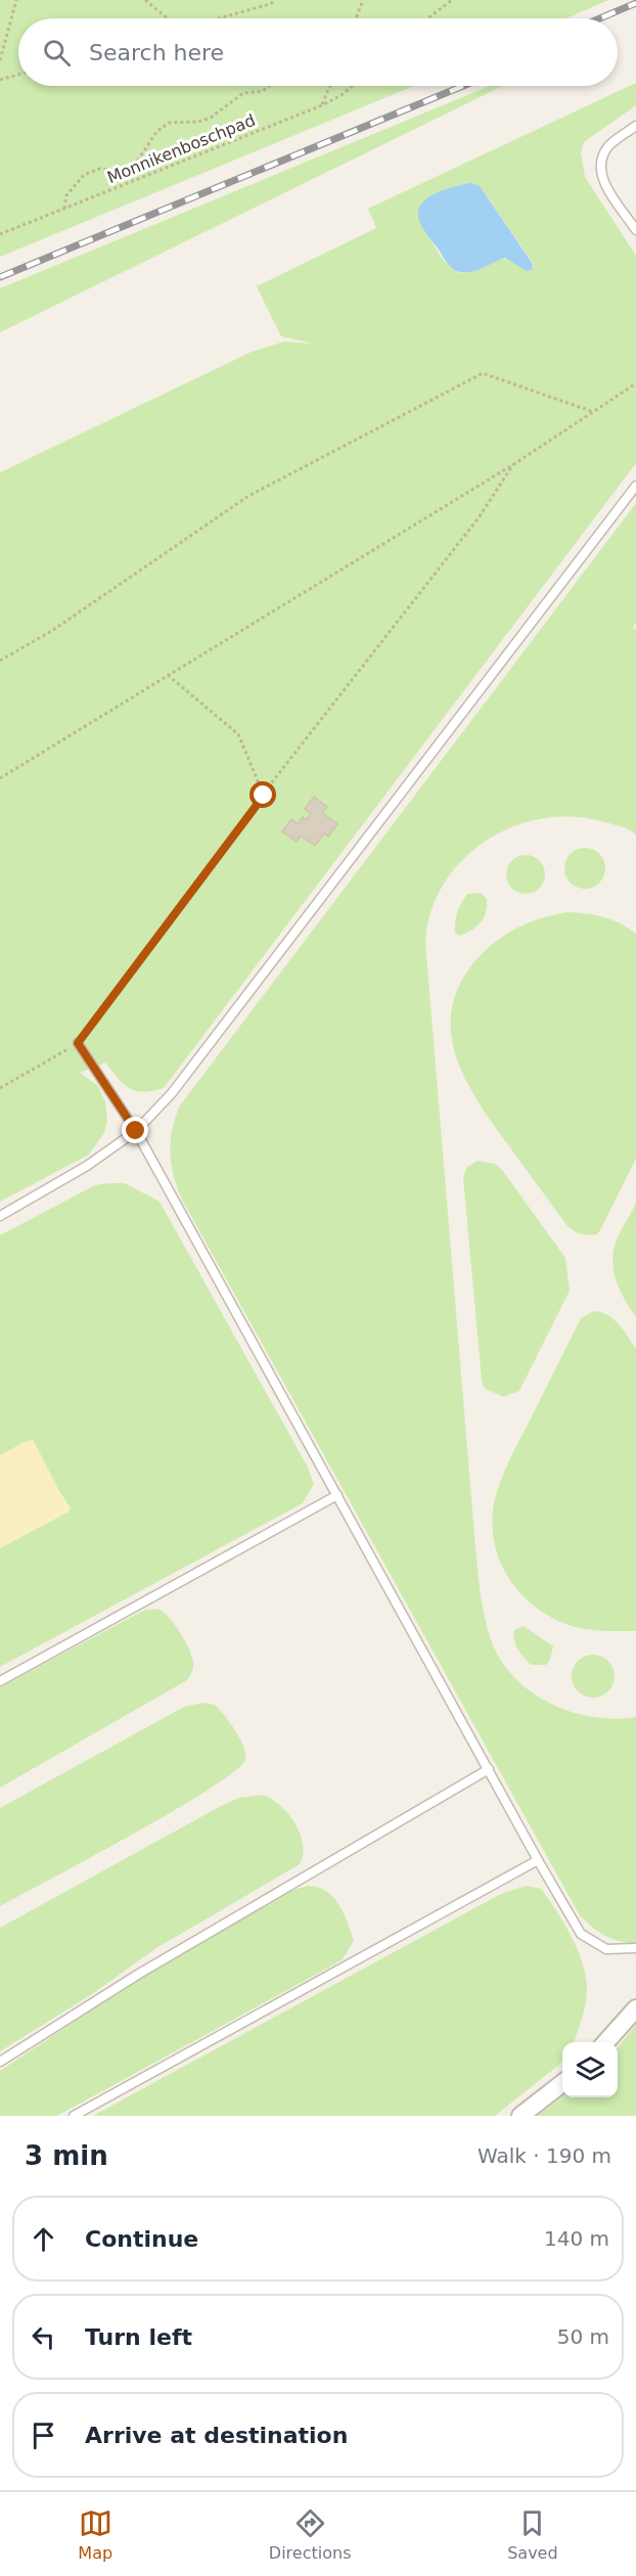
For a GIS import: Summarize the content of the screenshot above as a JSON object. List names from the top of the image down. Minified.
{"streets":{"path":["Monnikenboschpad"]},"page":{"search":"Search here","heading":["3 min","Walk · 190 m"],"list":[["Continue","140 m"],["Turn left","50 m"],"Arrive at destination"],"nav":["Map","Directions","Saved"]}}
